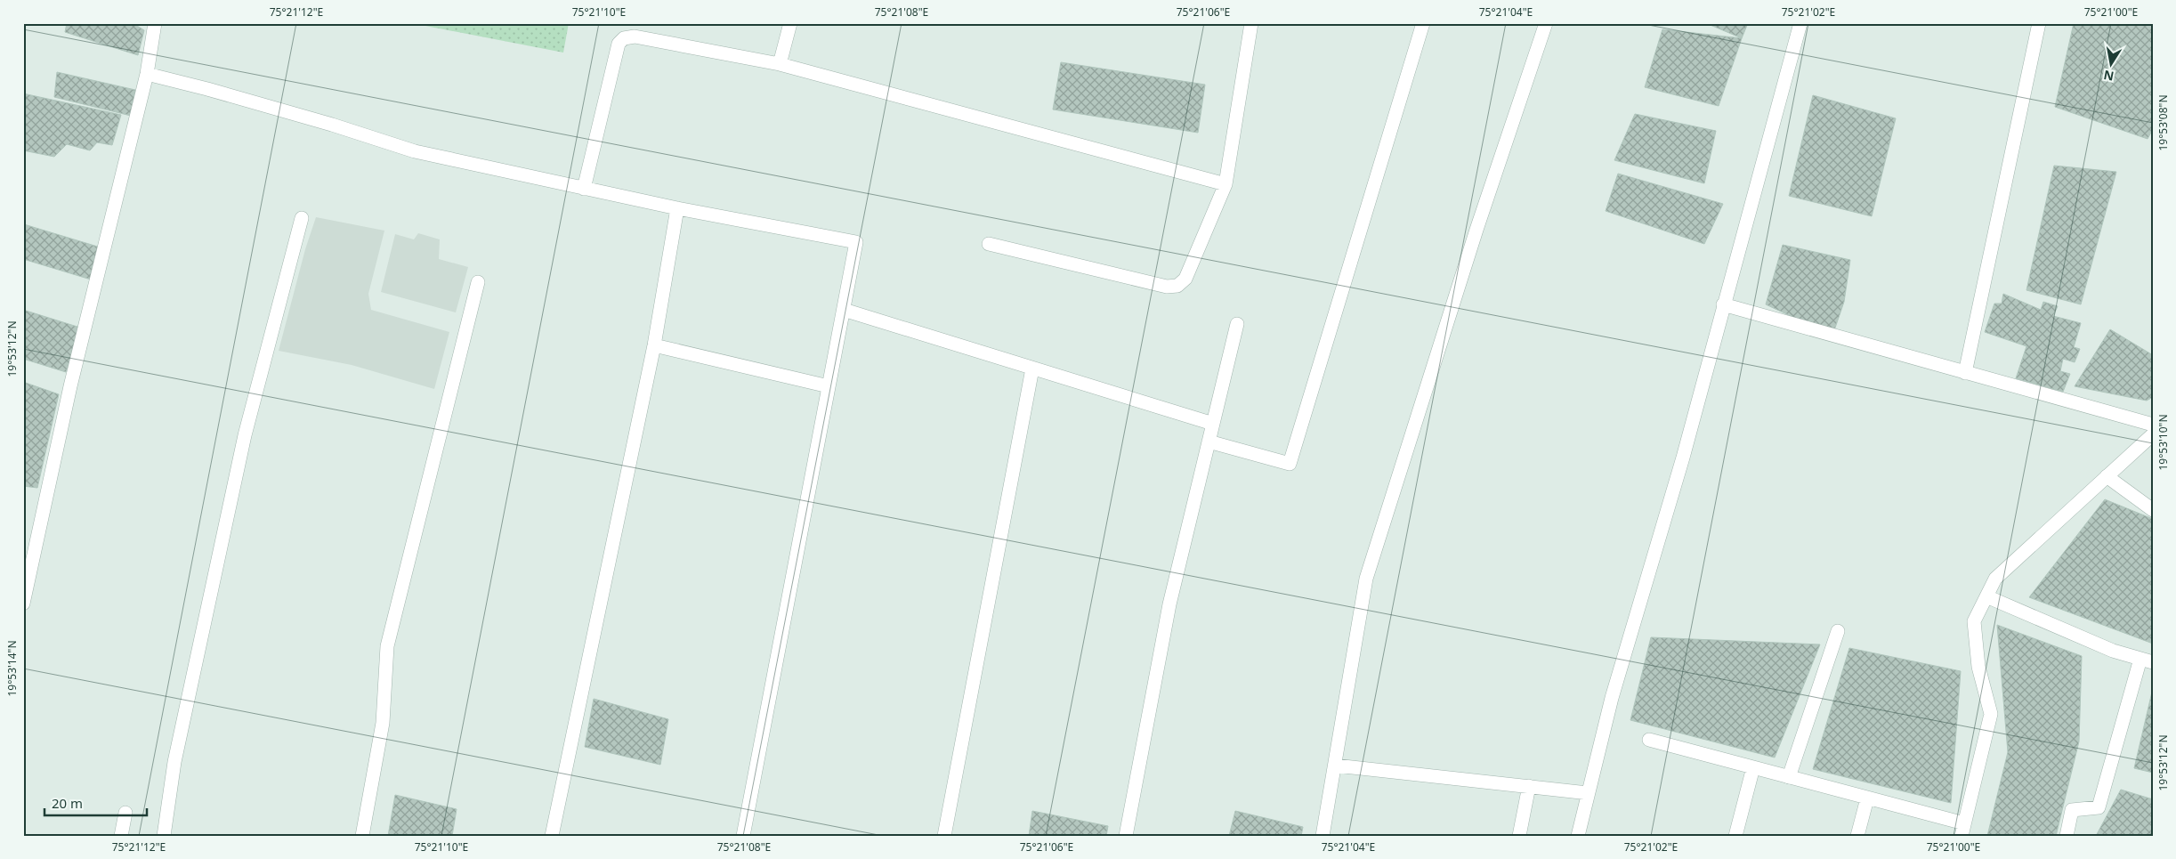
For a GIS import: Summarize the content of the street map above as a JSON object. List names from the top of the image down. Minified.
{"scale_bar":"20 m","north":"bottom","coordinates":["75°21'12\"E","75°21'10\"E","75°21'08\"E","75°21'06\"E","75°21'04\"E","75°21'02\"E","75°21'00\"E","19°53'08\"N","19°53'12\"N","19°53'10\"N","19°53'14\"N"]}
